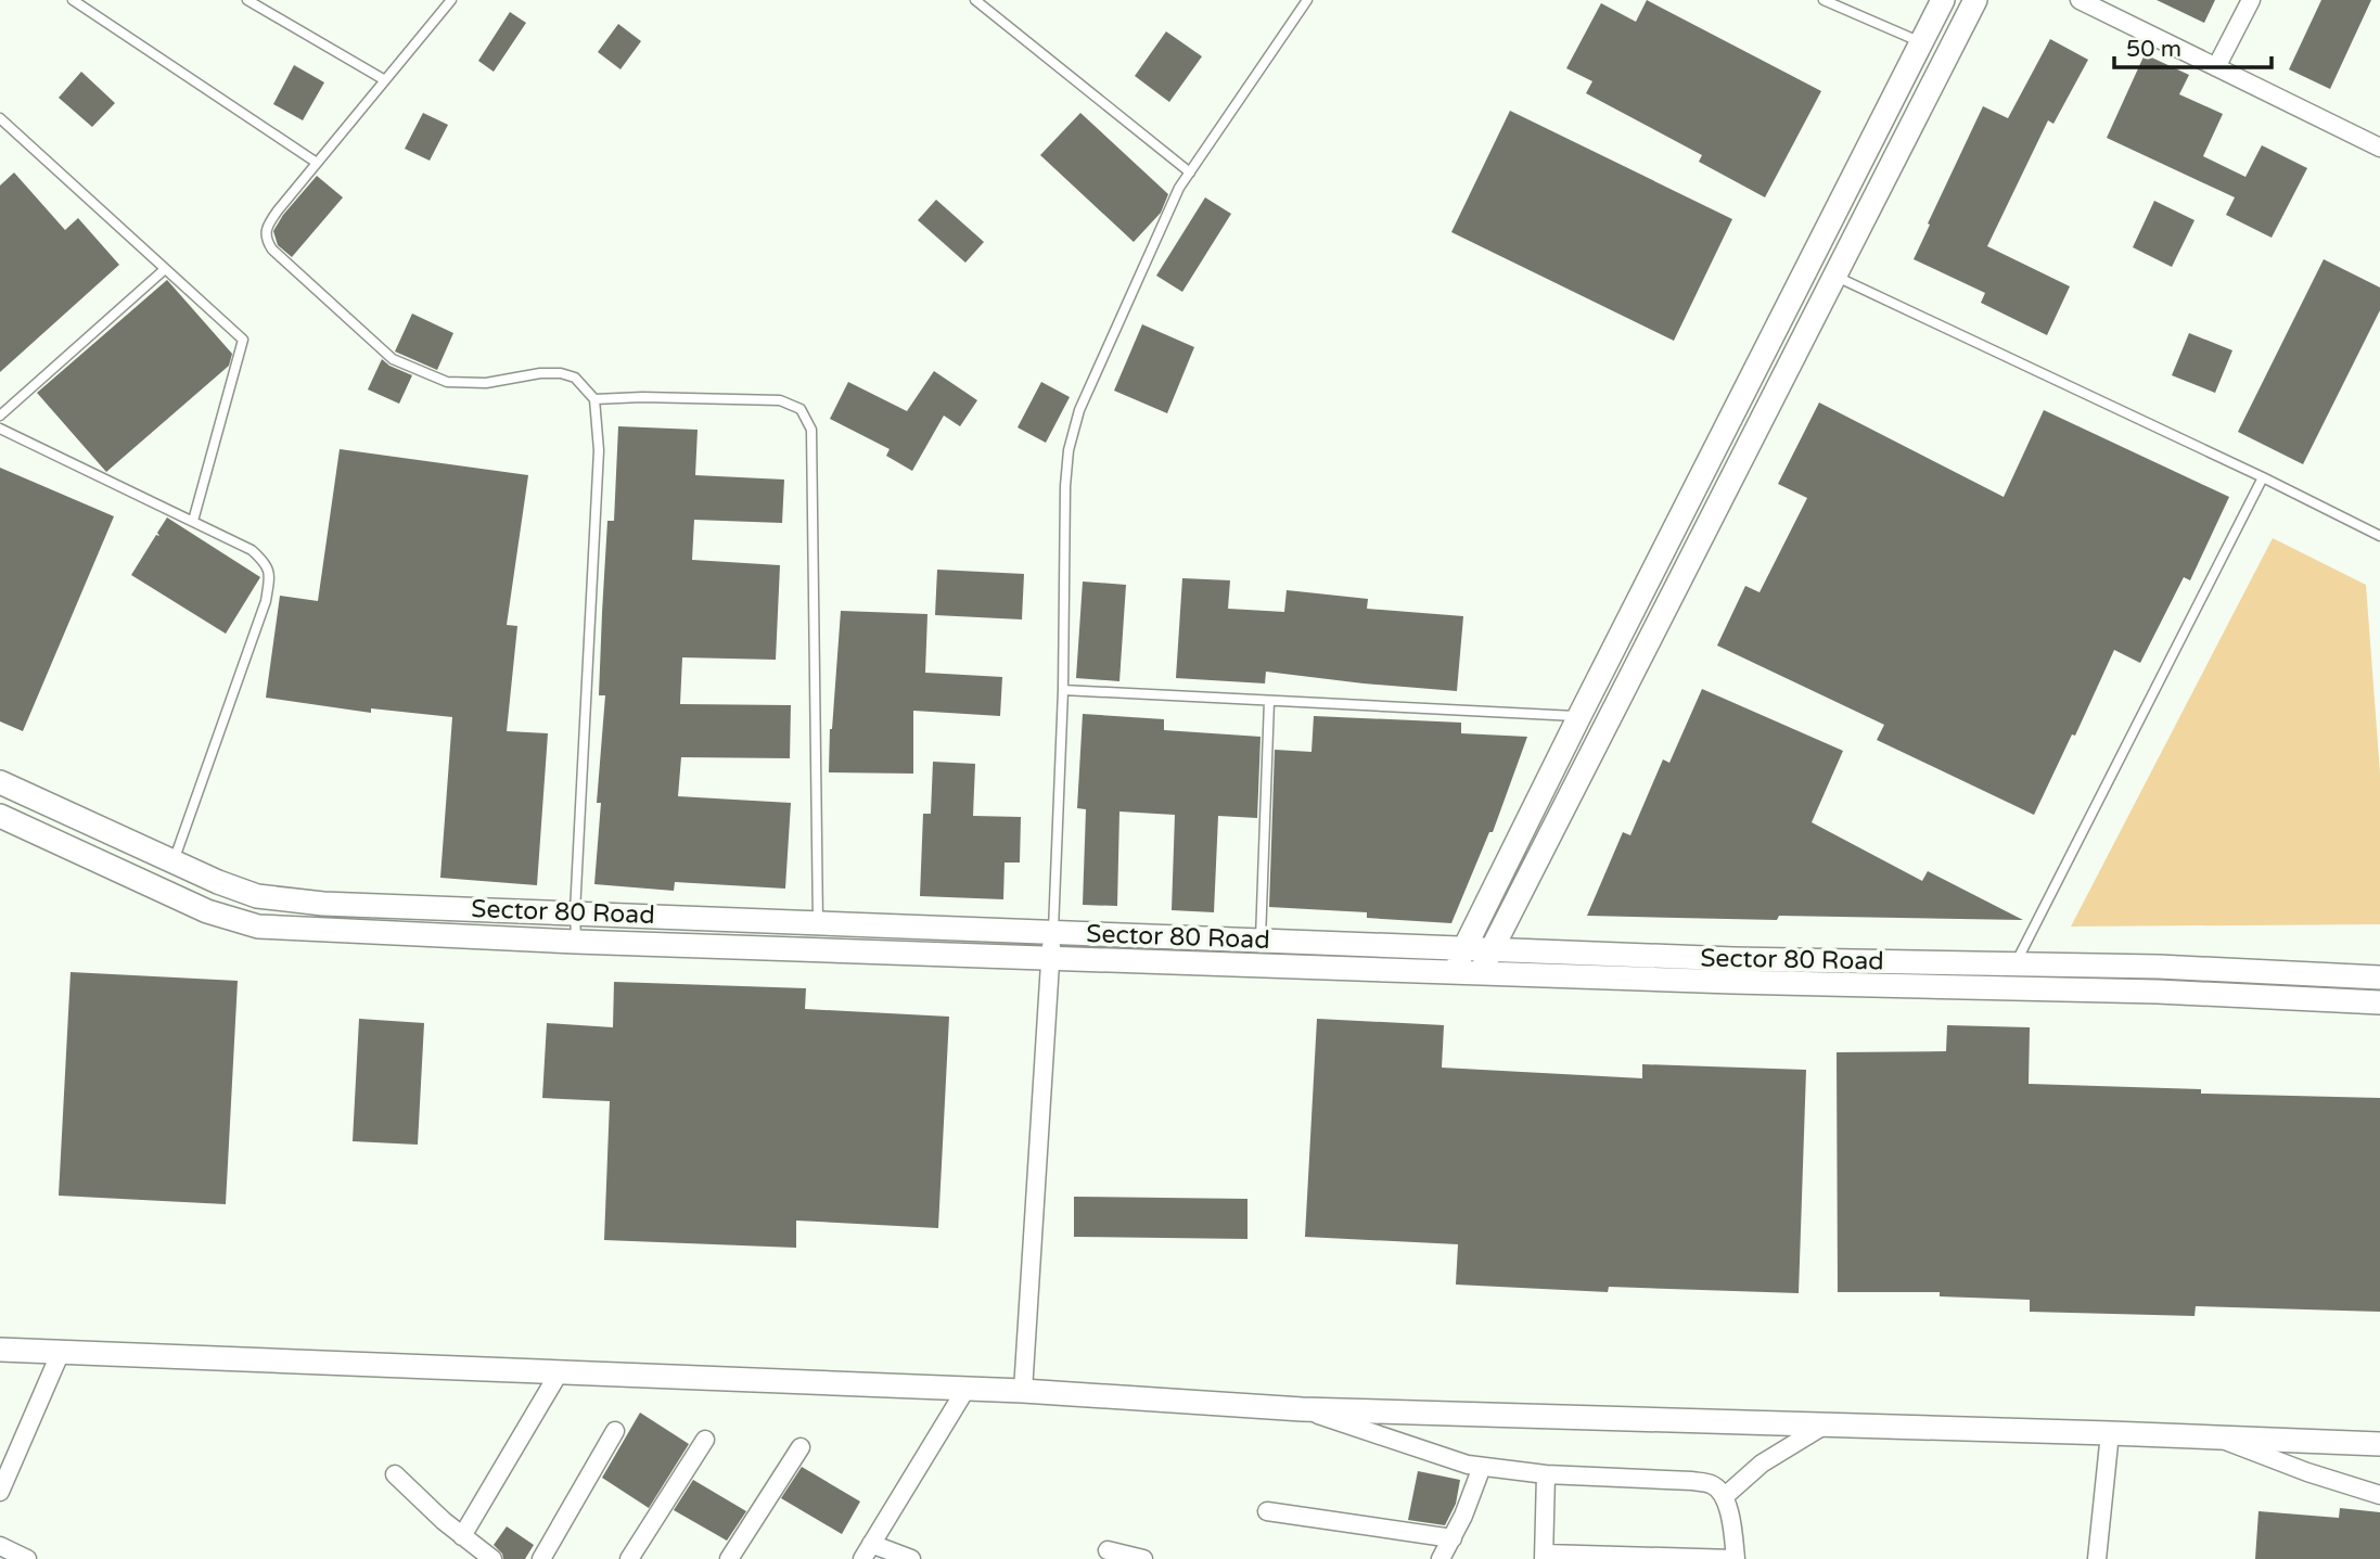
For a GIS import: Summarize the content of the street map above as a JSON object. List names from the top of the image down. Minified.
{"streets":{"street":["Sector 80 Road"]},"scale_bar":"50 m"}
